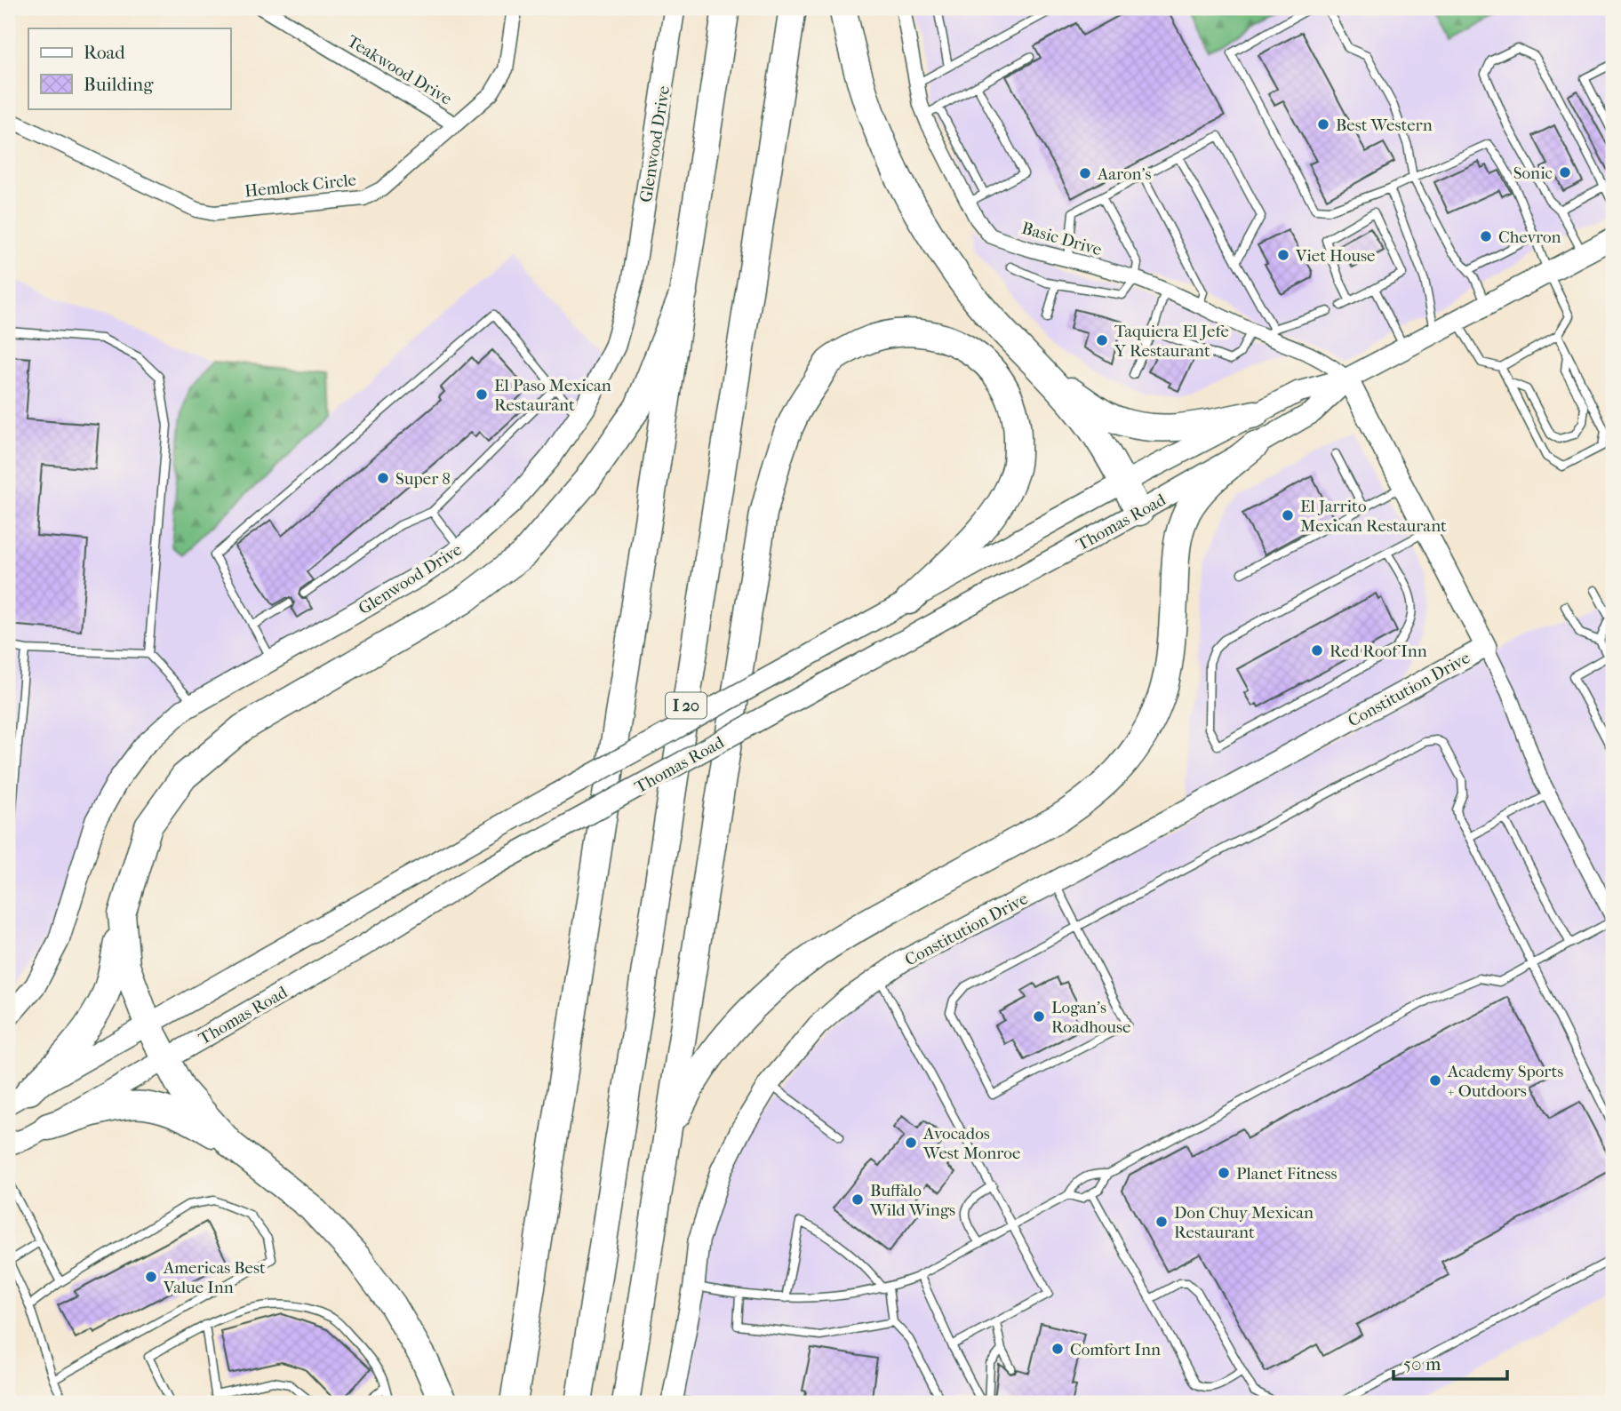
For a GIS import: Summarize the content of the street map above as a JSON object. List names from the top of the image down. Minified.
{"streets":{"highway":["I 20"],"main road":["Glenwood Drive","Thomas Road","Constitution Drive"],"street":["Teakwood Drive","Hemlock Circle","Basic Drive"]},"crossings":[["Teakwood Drive","Hemlock Circle"],["Basic Drive","Thomas Road"]],"places":["Best Western","Sonic","Aaron's","Chevron","Viet House","Taquiera El Jefe Y Restaurant","El Paso Mexican Restaurant","Super 8","El Jarrito Mexican Restaurant","Red Roof Inn","Logan's Roadhouse","Academy Sports + Outdoors","Avocados West Monroe","Planet Fitness","Buffalo Wild Wings","Don Chuy Mexican Restaurant","Americas Best Value Inn","Comfort Inn"],"legend":["Road","Building"],"scale_bar":"50 m"}
